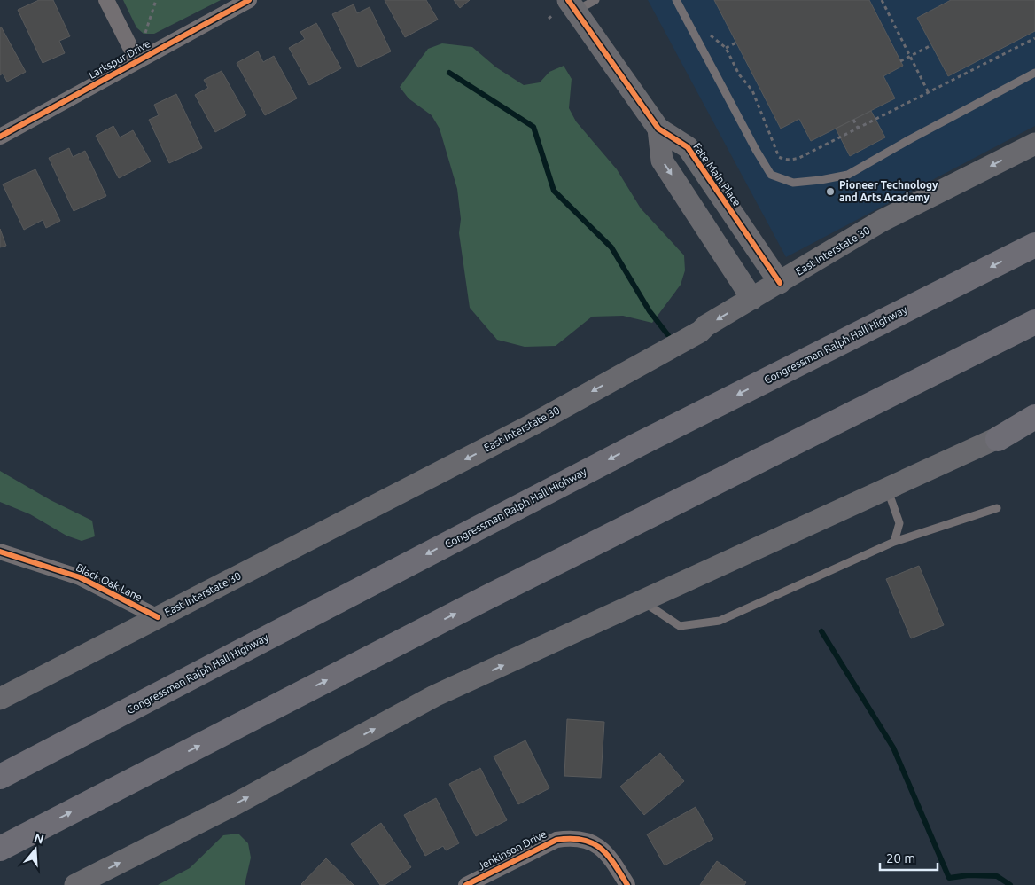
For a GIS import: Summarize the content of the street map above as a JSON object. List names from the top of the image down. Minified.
{"streets":{"highway":["Congressman Ralph Hall Highway"],"main road":["Fate Main Place","East Interstate 30"],"street":["Larkspur Drive","Black Oak Lane","Jenkinson Drive"]},"crossings":[["Fate Main Place","East Interstate 30"],["East Interstate 30","Black Oak Lane"]],"one_way":["East Interstate 30"],"places":["Pioneer Technology and Arts Academy"],"scale_bar":"20 m","north":"top"}
